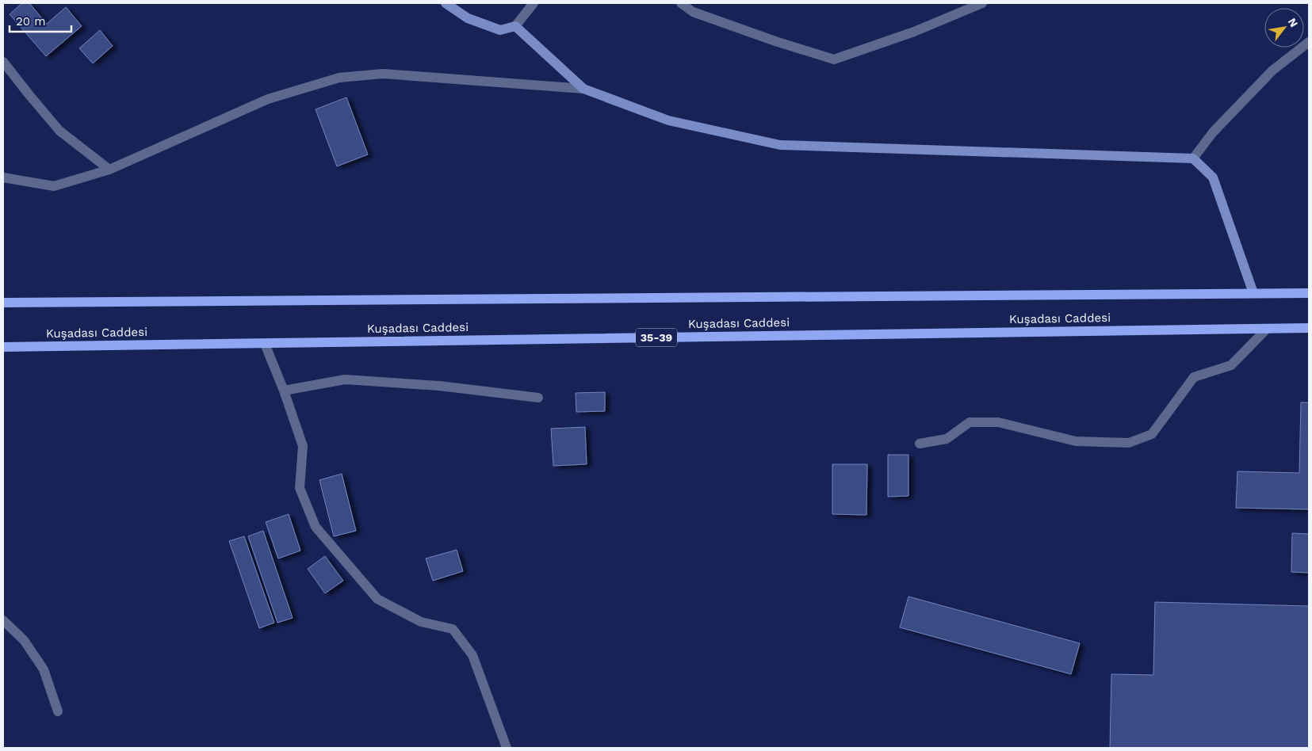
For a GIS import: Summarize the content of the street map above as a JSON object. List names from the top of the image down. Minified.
{"streets":{"main road":["Kuşadası Caddesi","35-39"]},"scale_bar":"20 m","north":"top right"}
